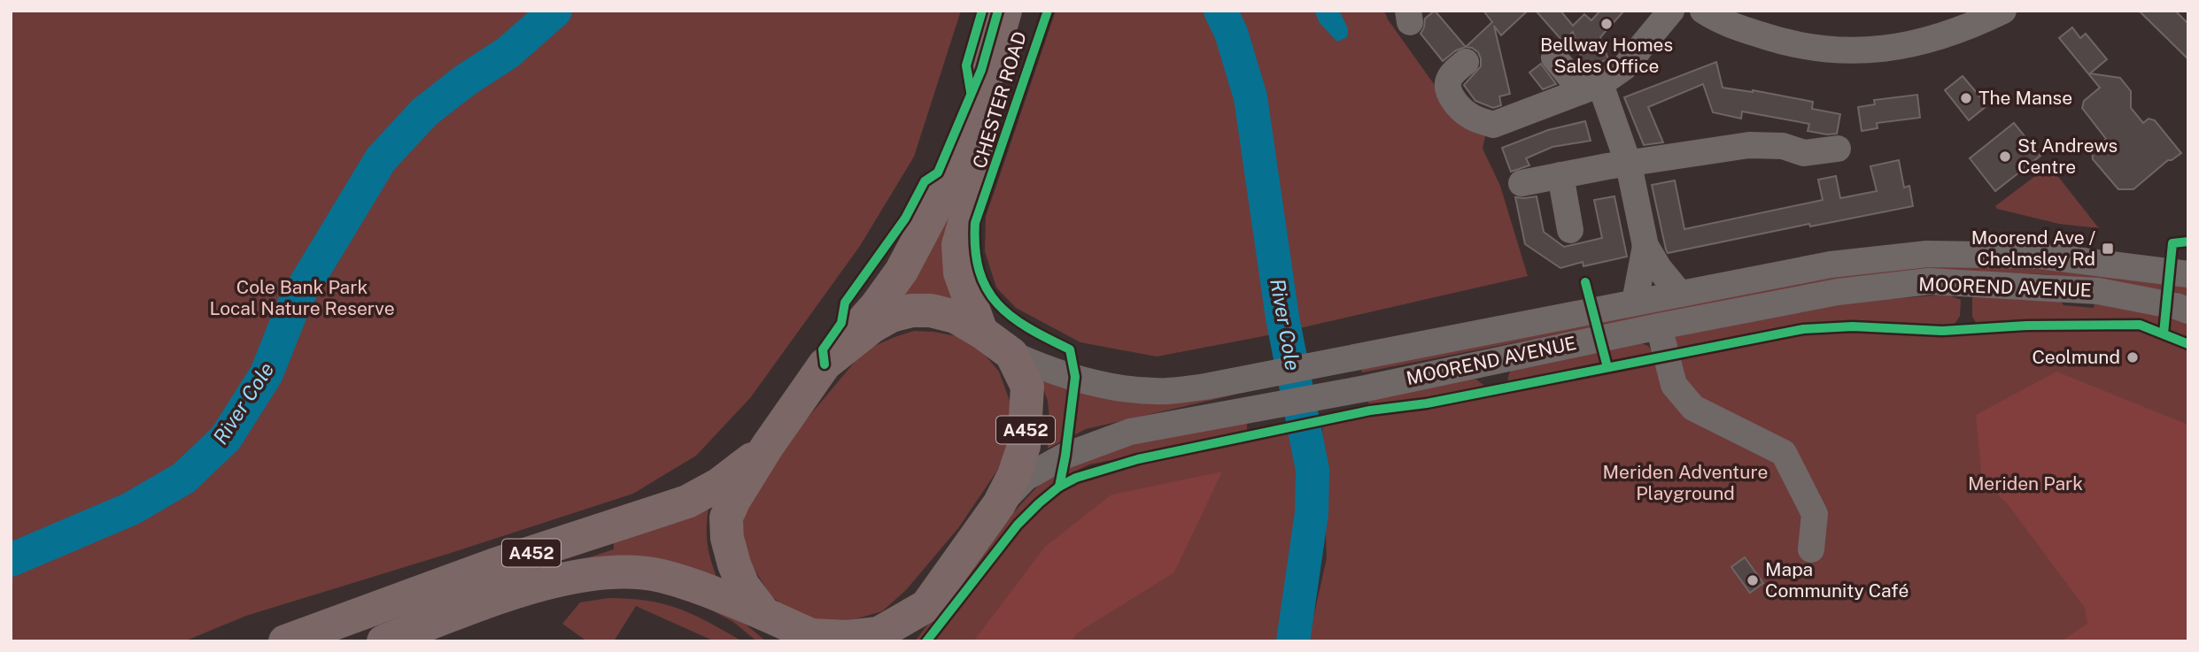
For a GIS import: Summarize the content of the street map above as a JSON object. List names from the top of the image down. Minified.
{"streets":{"highway":["CHESTER ROAD","A452"],"street":["MOOREND AVENUE"]},"crossings":[["CHESTER ROAD","A452"],["MOOREND AVENUE","A452"]],"water":["River Cole"],"parks":["Cole Bank Park Local Nature Reserve","Meriden Adventure Playground","Meriden Park"],"places":{"other":["Bellway Homes Sales Office","The Manse","St Andrews Centre","Ceolmund","Mapa Community Café"],"transit":["Moorend Ave / Chelmsley Rd"]}}
